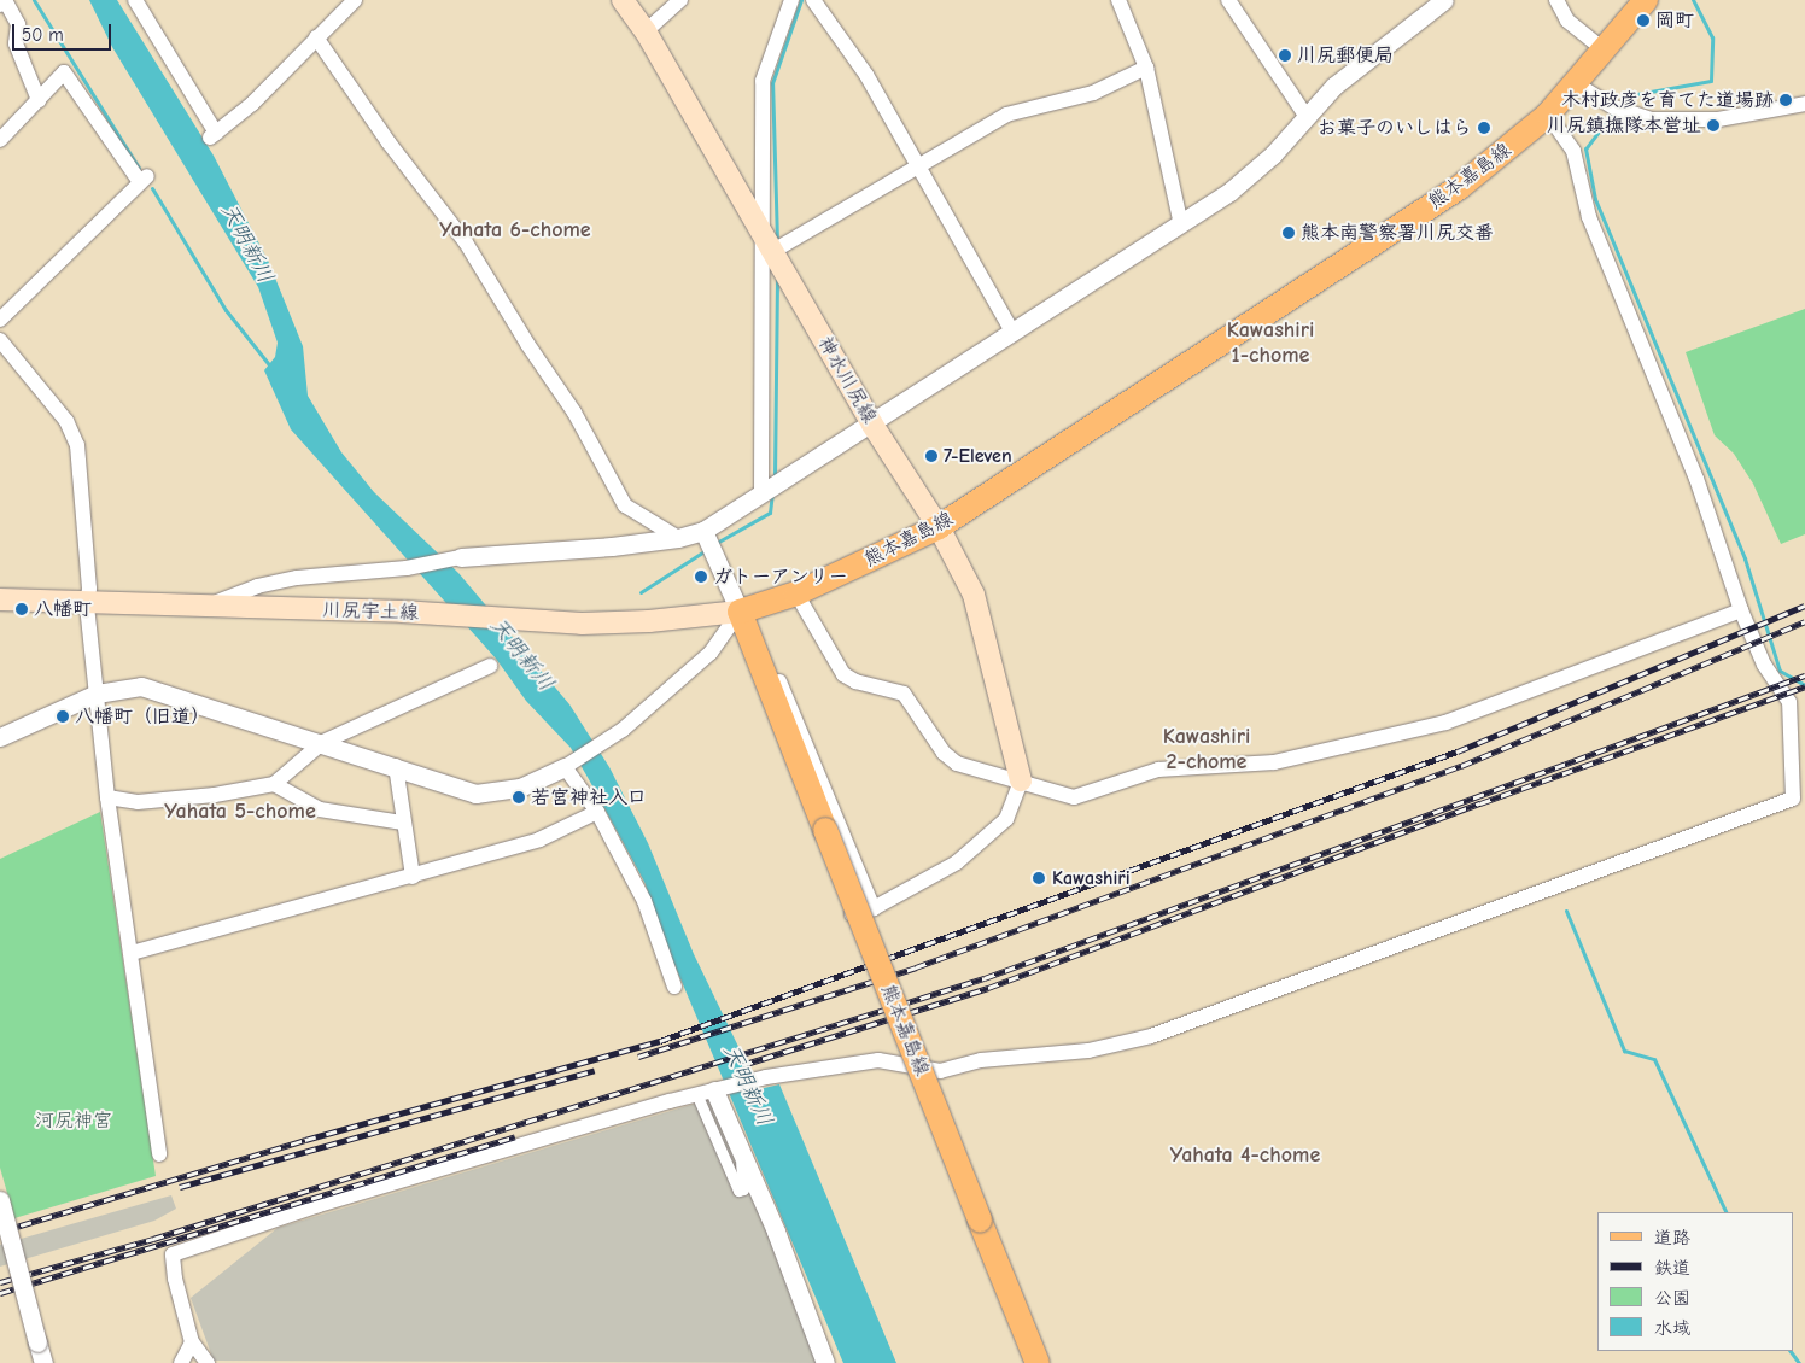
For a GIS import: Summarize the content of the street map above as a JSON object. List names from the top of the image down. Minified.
{"streets":{"main road":["熊本嘉島線","神水川尻線","川尻宇土線"]},"crossings":[["熊本嘉島線","神水川尻線"],["熊本嘉島線","川尻宇土線"]],"districts":["Yahata 6-chome","Kawashiri 1-chome","Kawashiri 2-chome","Yahata 5-chome","Yahata 4-chome"],"water":["天明新川"],"parks":["河尻神宮"],"places":["岡町","川尻郵便局","木村政彦を育てた道場跡","川尻鎮撫隊本営址","お菓子のいしはら","熊本南警察署川尻交番","7-Eleven","ガトーアンリー","八幡町","八幡町（旧道）","若宮神社入口","Kawashiri"],"legend":["道路","鉄道","公園","水域"],"scale_bar":"50 m"}
